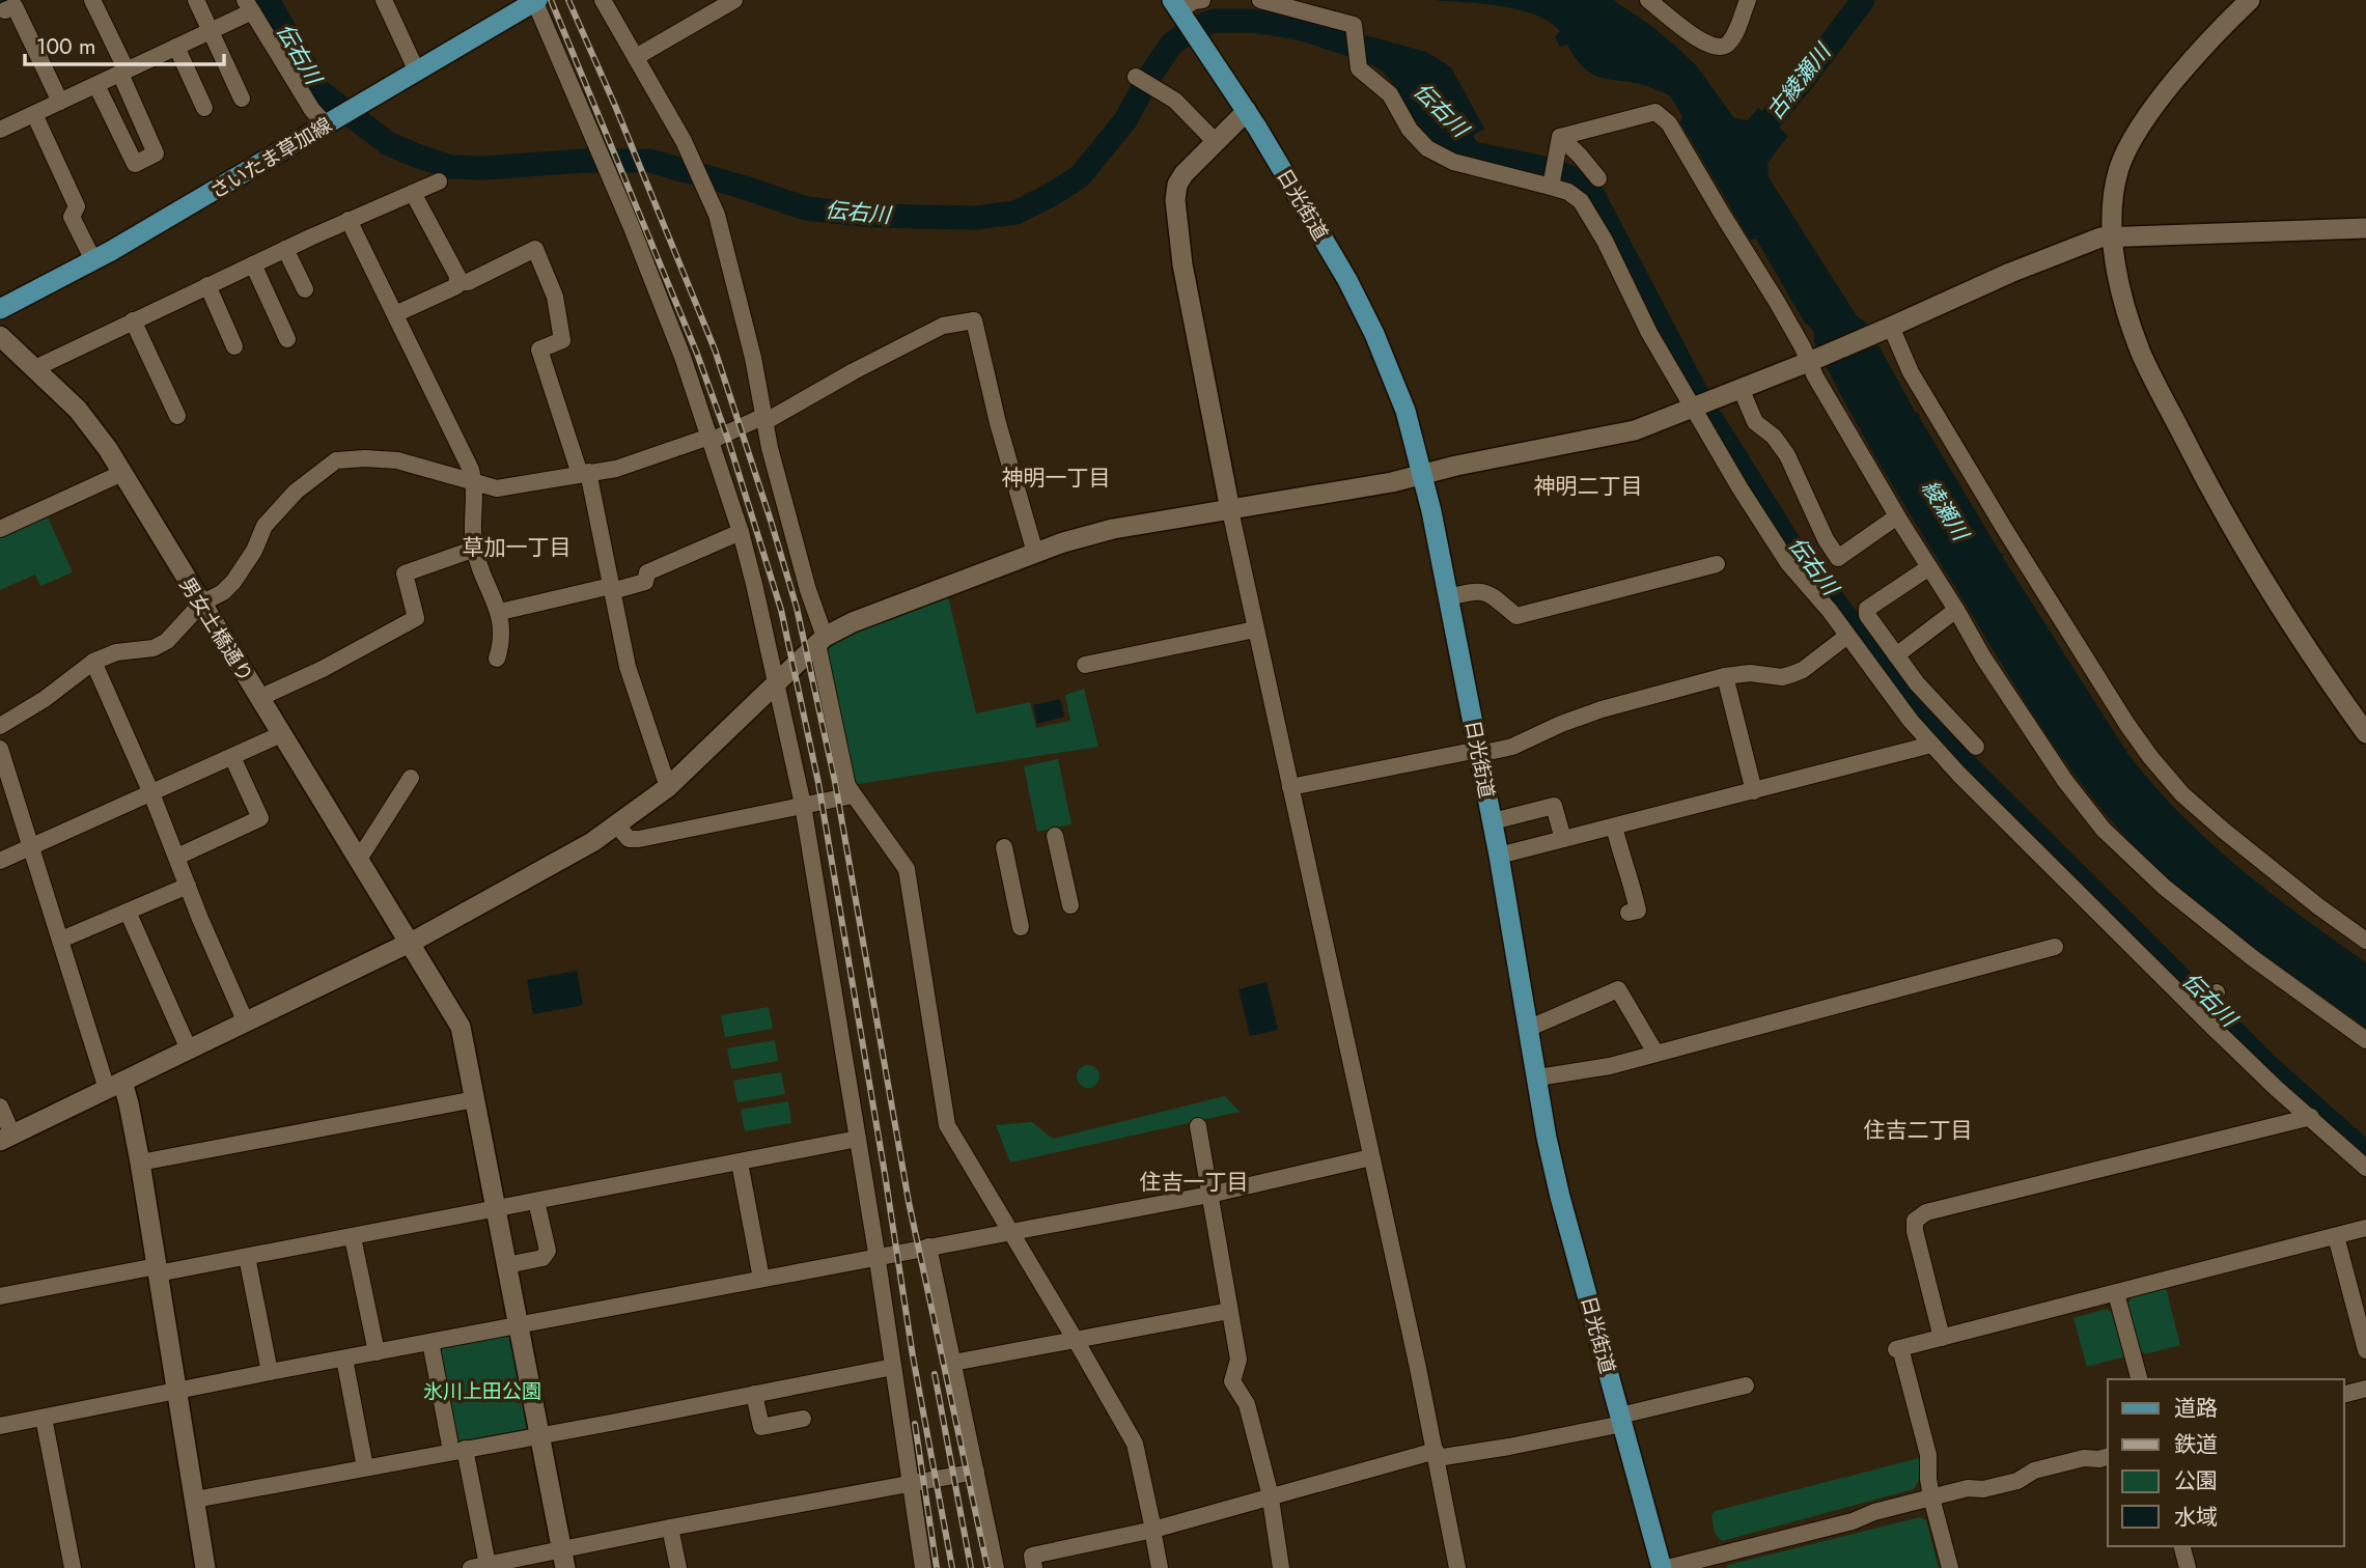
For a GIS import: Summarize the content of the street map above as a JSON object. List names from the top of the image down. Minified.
{"streets":{"main road":["さいたま草加線","日光街道"],"street":["男女土橋通り"]},"districts":["神明一丁目","神明二丁目","草加一丁目","住吉二丁目","住吉一丁目"],"water":["伝右川","古綾瀬川","綾瀬川"],"parks":["氷川上田公園"],"legend":["道路","鉄道","公園","水域"],"scale_bar":"100 m"}
